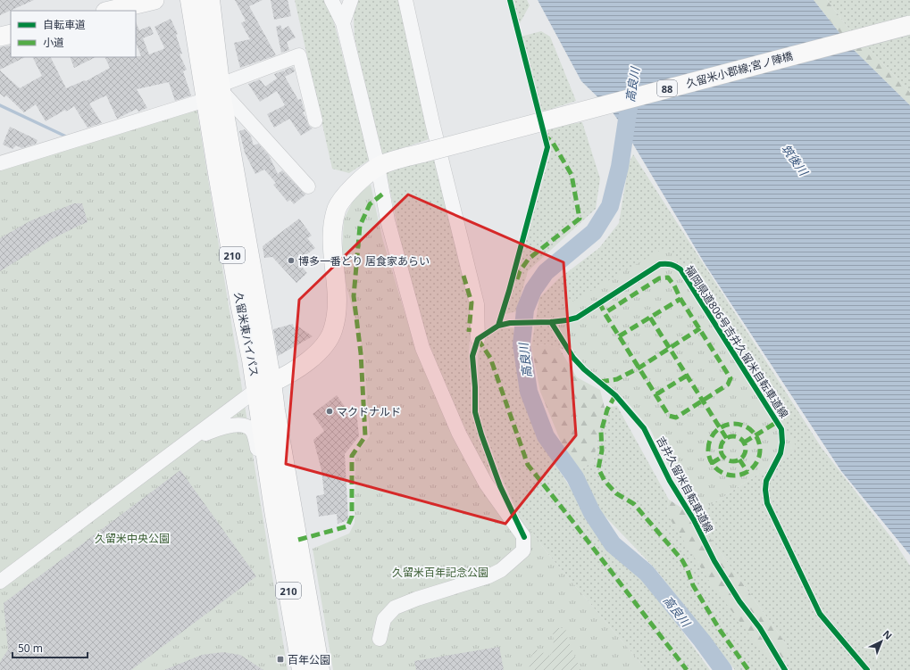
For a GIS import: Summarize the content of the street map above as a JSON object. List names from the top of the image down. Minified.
{"streets":{"highway":["210","久留米東バイパス"],"main road":["久留米小郡線;宮ノ陣橋","88"],"cycle path":["福岡県道806号吉井久留米自転車道線","吉井久留米自転車道線"]},"crossings":[["久留米小郡線;宮ノ陣橋","88"],["88","久留米東バイパス"]],"water":["高良川","筑後川"],"parks":["久留米中央公園","久留米百年記念公園"],"places":{"other":["博多一番どり 居食家あらい","マクドナルド"],"transit":["百年公園"]},"legend":["自転車道","小道"],"scale_bar":"50 m","north":"top right"}
